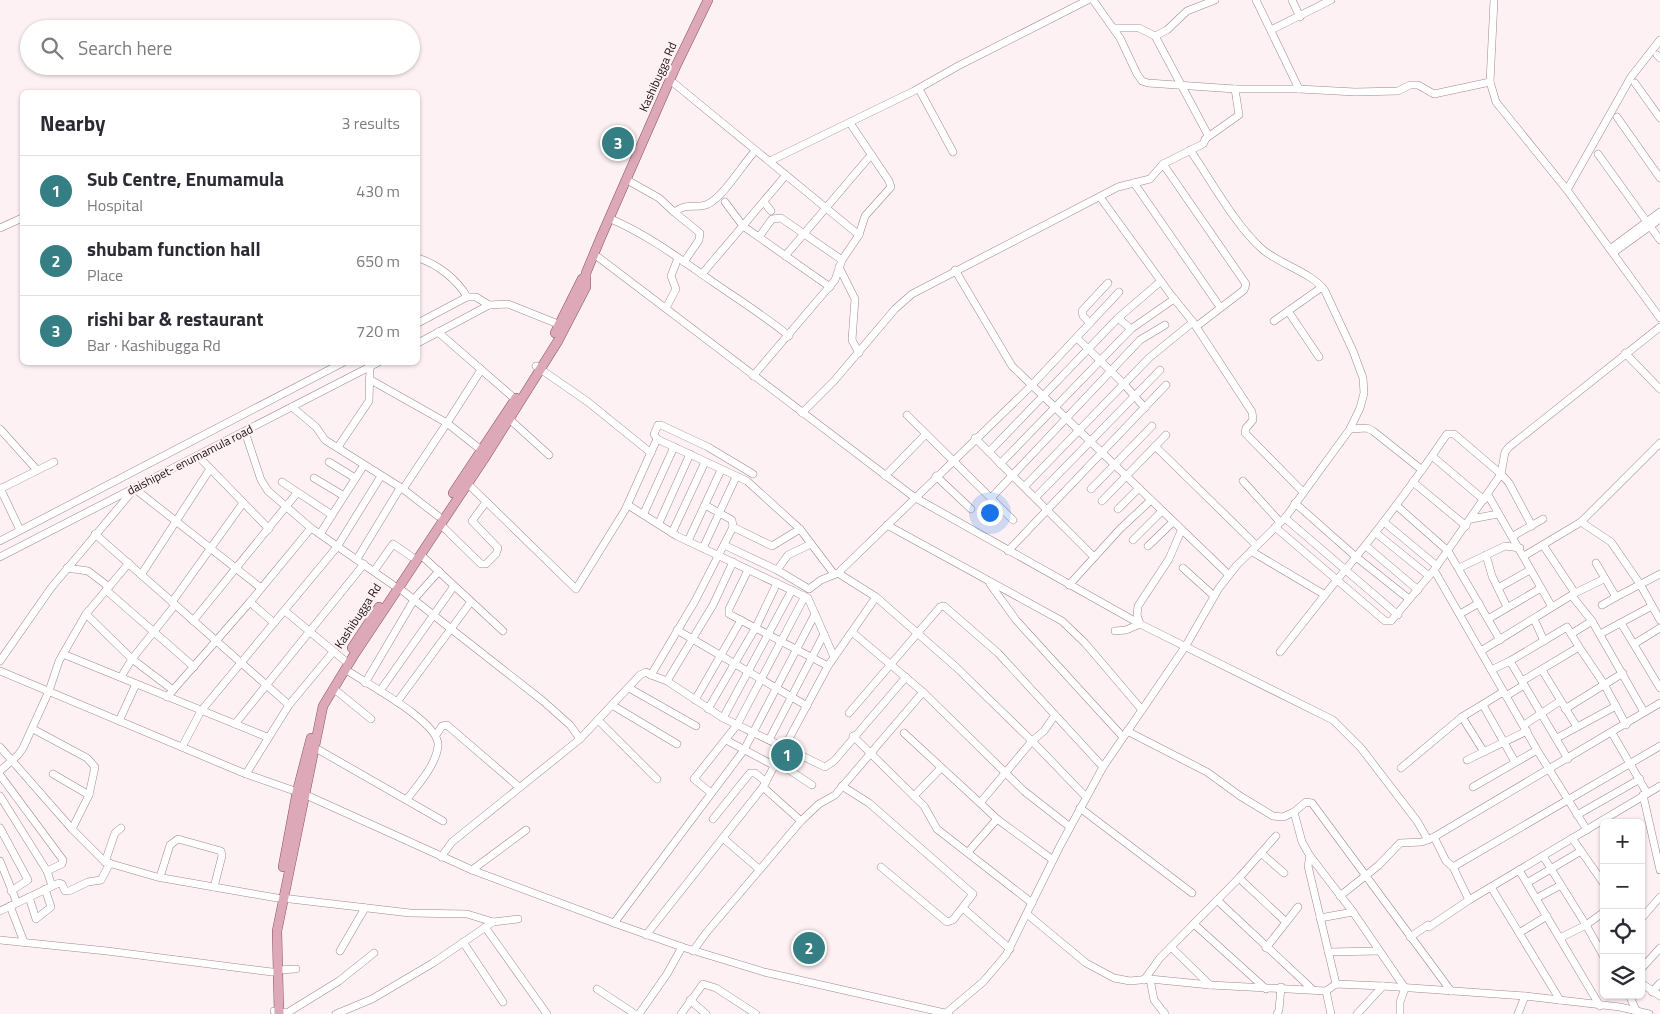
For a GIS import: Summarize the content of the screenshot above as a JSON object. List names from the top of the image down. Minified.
{"streets":{"main road":["Kashibugga Rd"],"street":["daishipet- enumamula road"]},"page":{"search":"Search here","heading":["Nearby","3 results"],"pins":["3","1","2"],"list":[{"mark":"1","name":"Sub Centre, Enumamula","note":"Hospital","value":"430 m"},{"mark":"2","name":"shubam function hall","note":"Place","value":"650 m"},{"mark":"3","name":"rishi bar & restaurant","note":"Bar · Kashibugga Rd","value":"720 m"}],"map_buttons":["+","−"]}}
